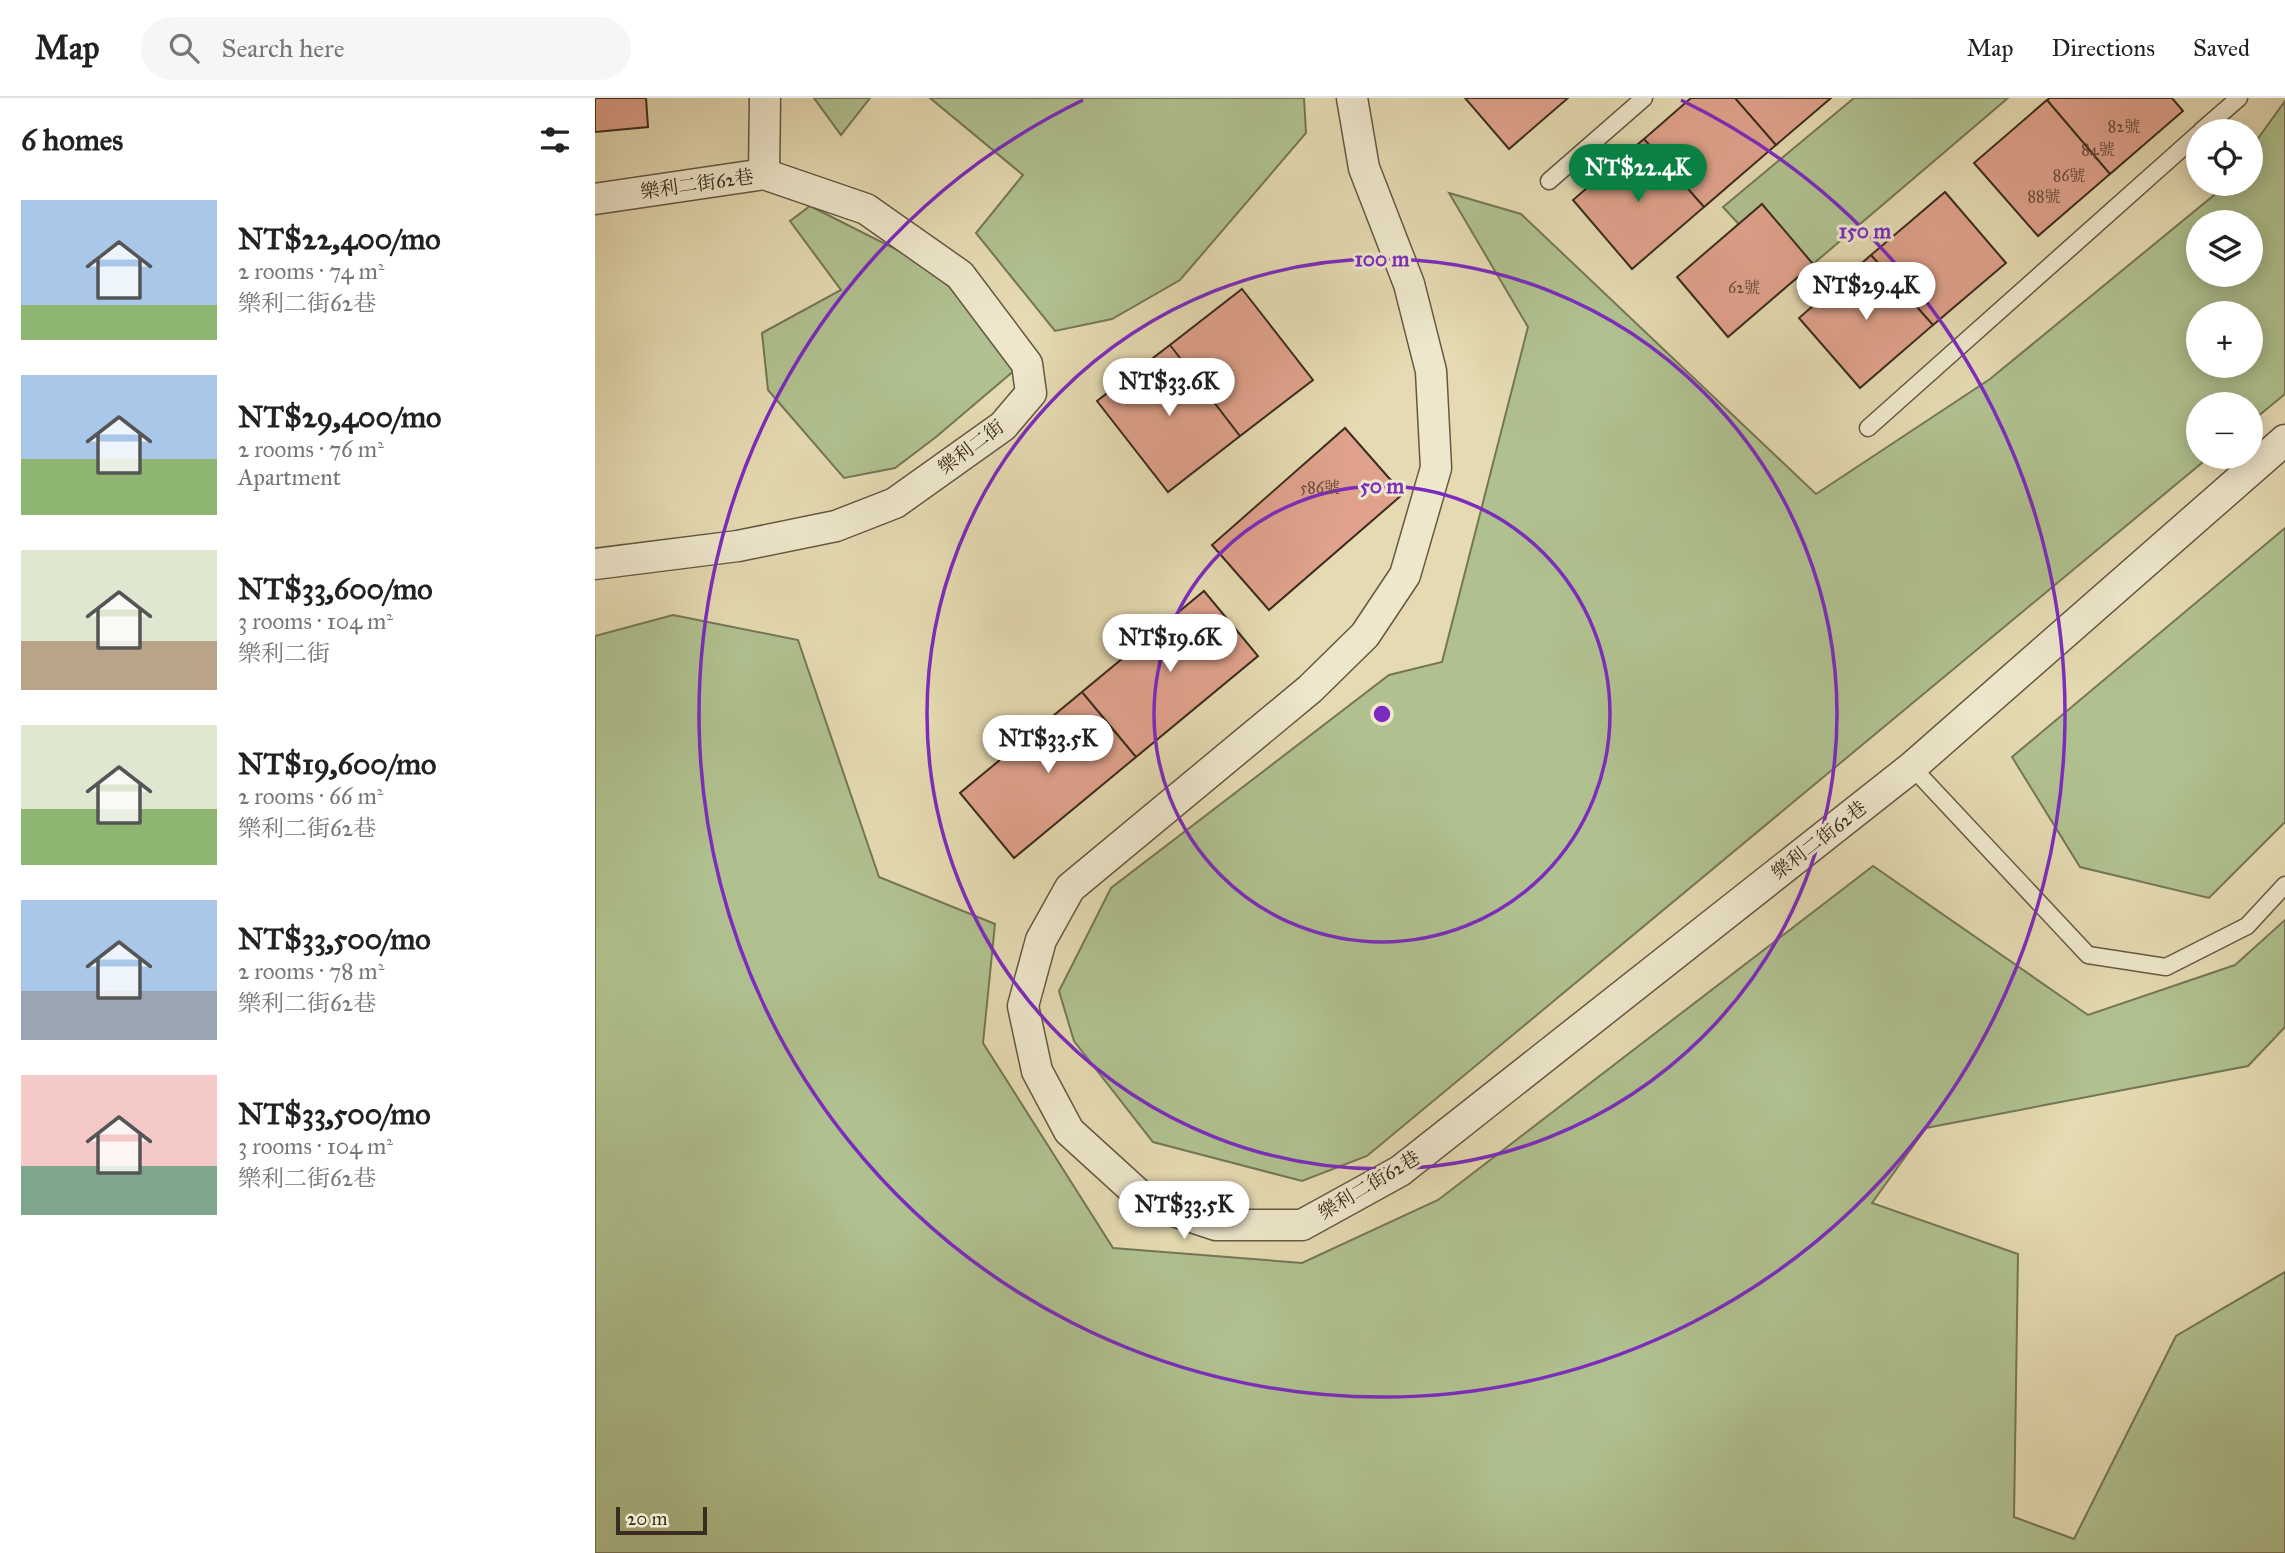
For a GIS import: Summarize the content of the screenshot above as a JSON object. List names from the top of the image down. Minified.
{"streets":{"street":["樂利二街62巷","樂利二街"]},"crossings":[["樂利二街62巷","樂利二街"]],"house_numbers":["82號","84號","86號","88號","62號","586號"],"scale_bar":"20 m","page":{"header":"Map","search":"Search here","nav":["Map","Directions","Saved"],"heading":"6 homes","map_buttons":["+","−"],"price":["NT$22.4K","NT$29.4K","NT$33.6K","NT$19.6K","NT$33.5K","NT$33.5K"],"list":[{"name":"NT$22,400/mo","note":"2 rooms · 74 m² · 樂利二街62巷"},{"name":"NT$29,400/mo","note":"2 rooms · 76 m² · Apartment"},{"name":"NT$33,600/mo","note":"3 rooms · 104 m² · 樂利二街"},{"name":"NT$19,600/mo","note":"2 rooms · 66 m² · 樂利二街62巷"},{"name":"NT$33,500/mo","note":"2 rooms · 78 m² · 樂利二街62巷"},{"name":"NT$33,500/mo","note":"3 rooms · 104 m² · 樂利二街62巷"}],"scale":"20 m"},"rings":["150 m","100 m","50 m"]}
